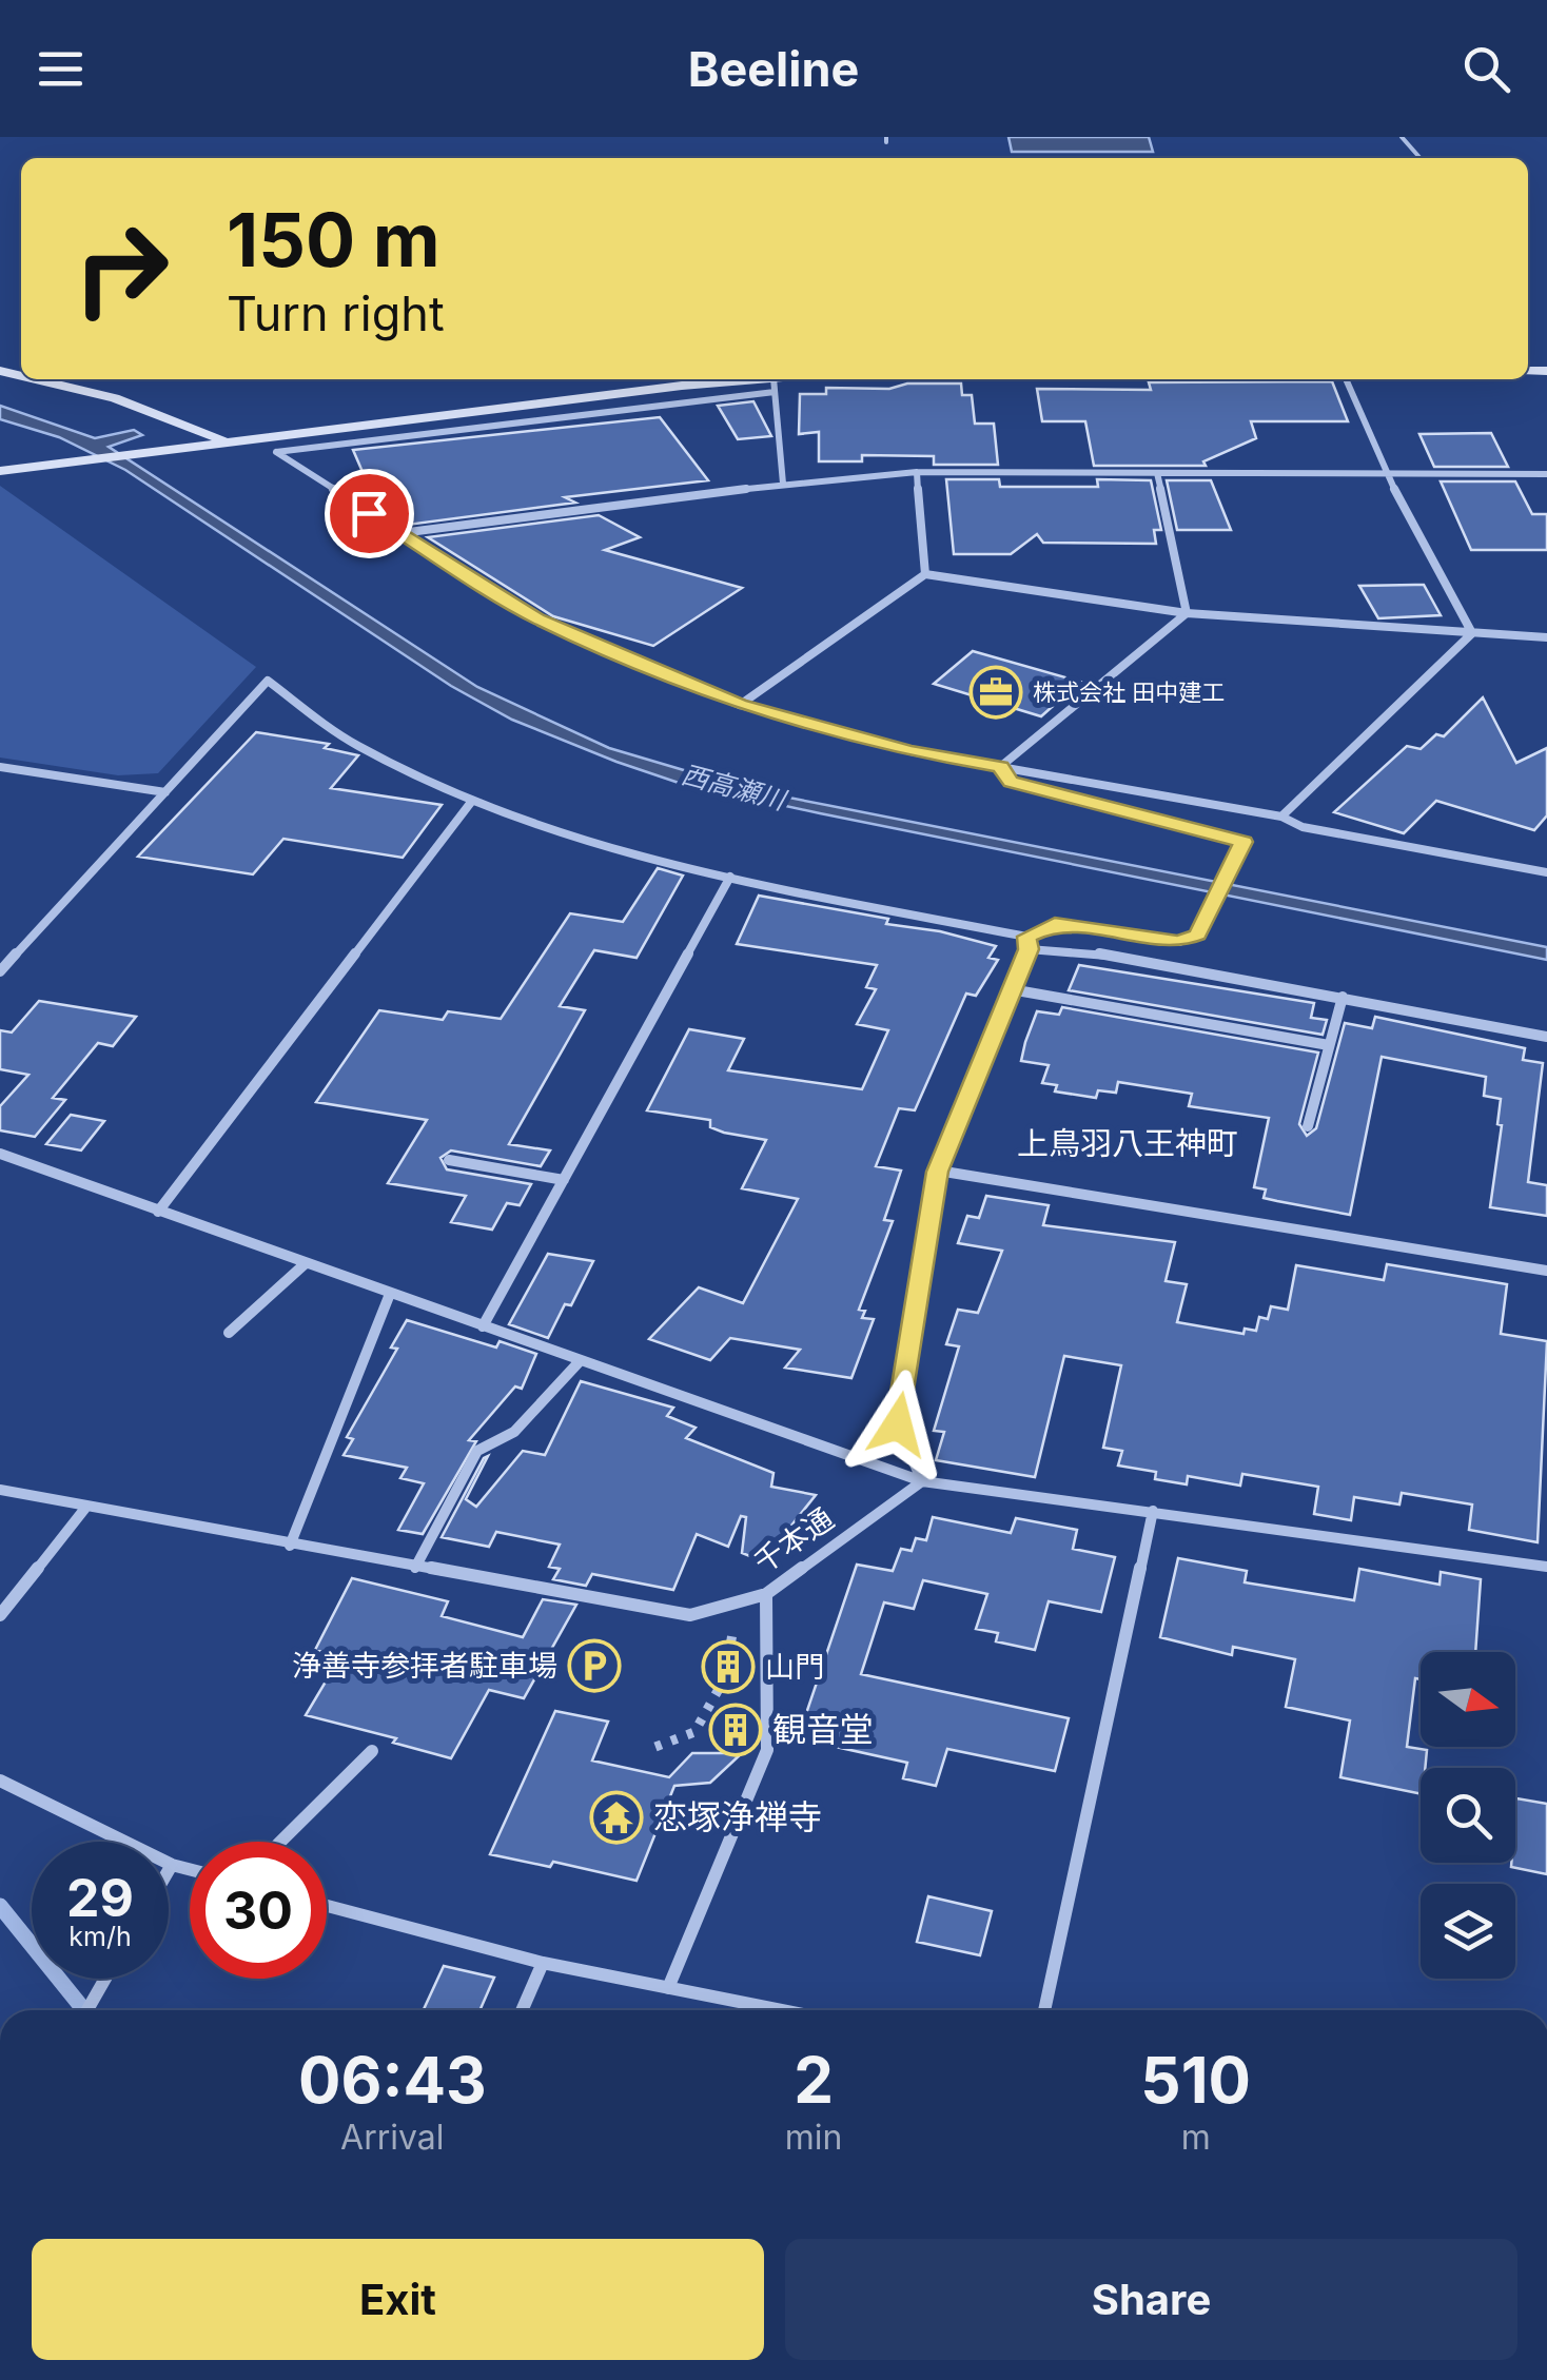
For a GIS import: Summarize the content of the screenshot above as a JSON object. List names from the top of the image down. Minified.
{"streets":{"street":["千本通"]},"districts":["上鳥羽八王神町"],"water":["西高瀬川"],"places":{"office":["株式会社 田中建工"],"parking":["浄善寺参拝者駐車場"],"building":["山門","観音堂"],"temple":["恋塚浄禅寺"]},"north":"right","page":{"header":"Beeline","turn":["150 m","Turn right"],"speed":"29 km/h","limit":"30","eta":["06:43","Arrival","2","min","510","m"],"buttons":["Exit","Share"]}}
